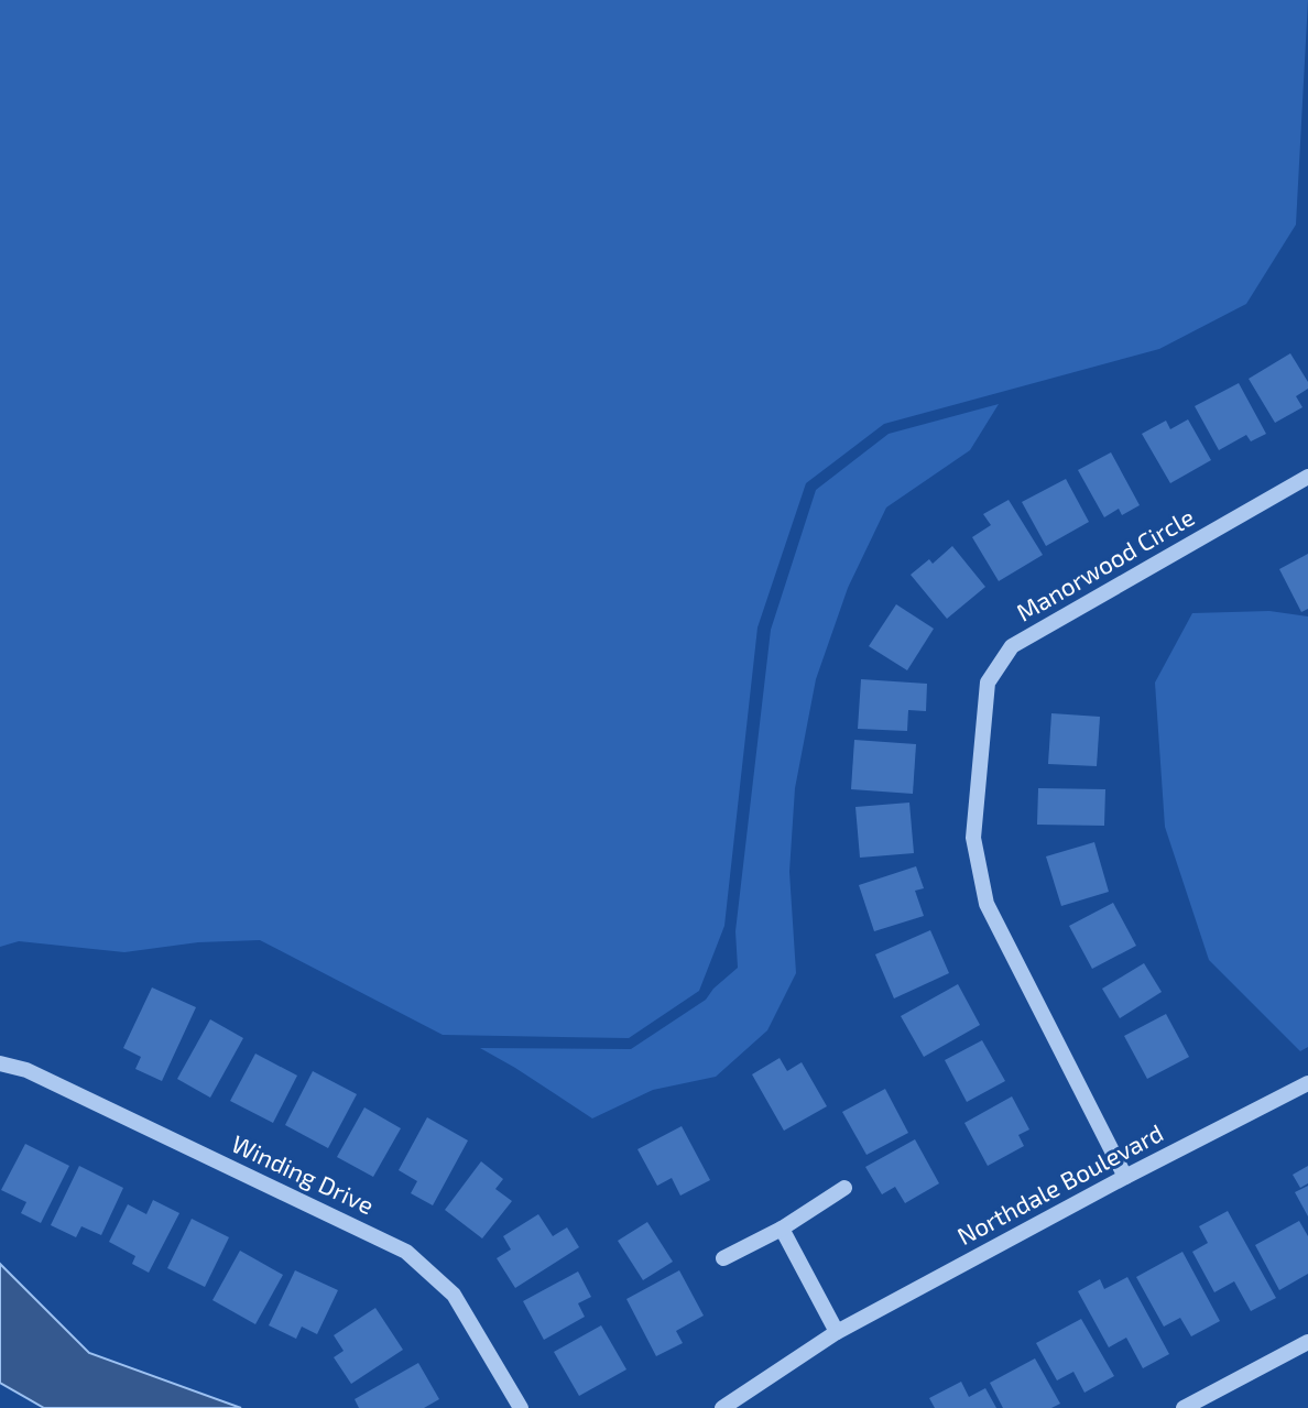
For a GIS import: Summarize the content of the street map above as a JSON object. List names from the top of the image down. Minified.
{"streets":{"street":["Manorwood Circle","Winding Drive","Northdale Boulevard"]},"crossings":[["Manorwood Circle","Northdale Boulevard"]]}
